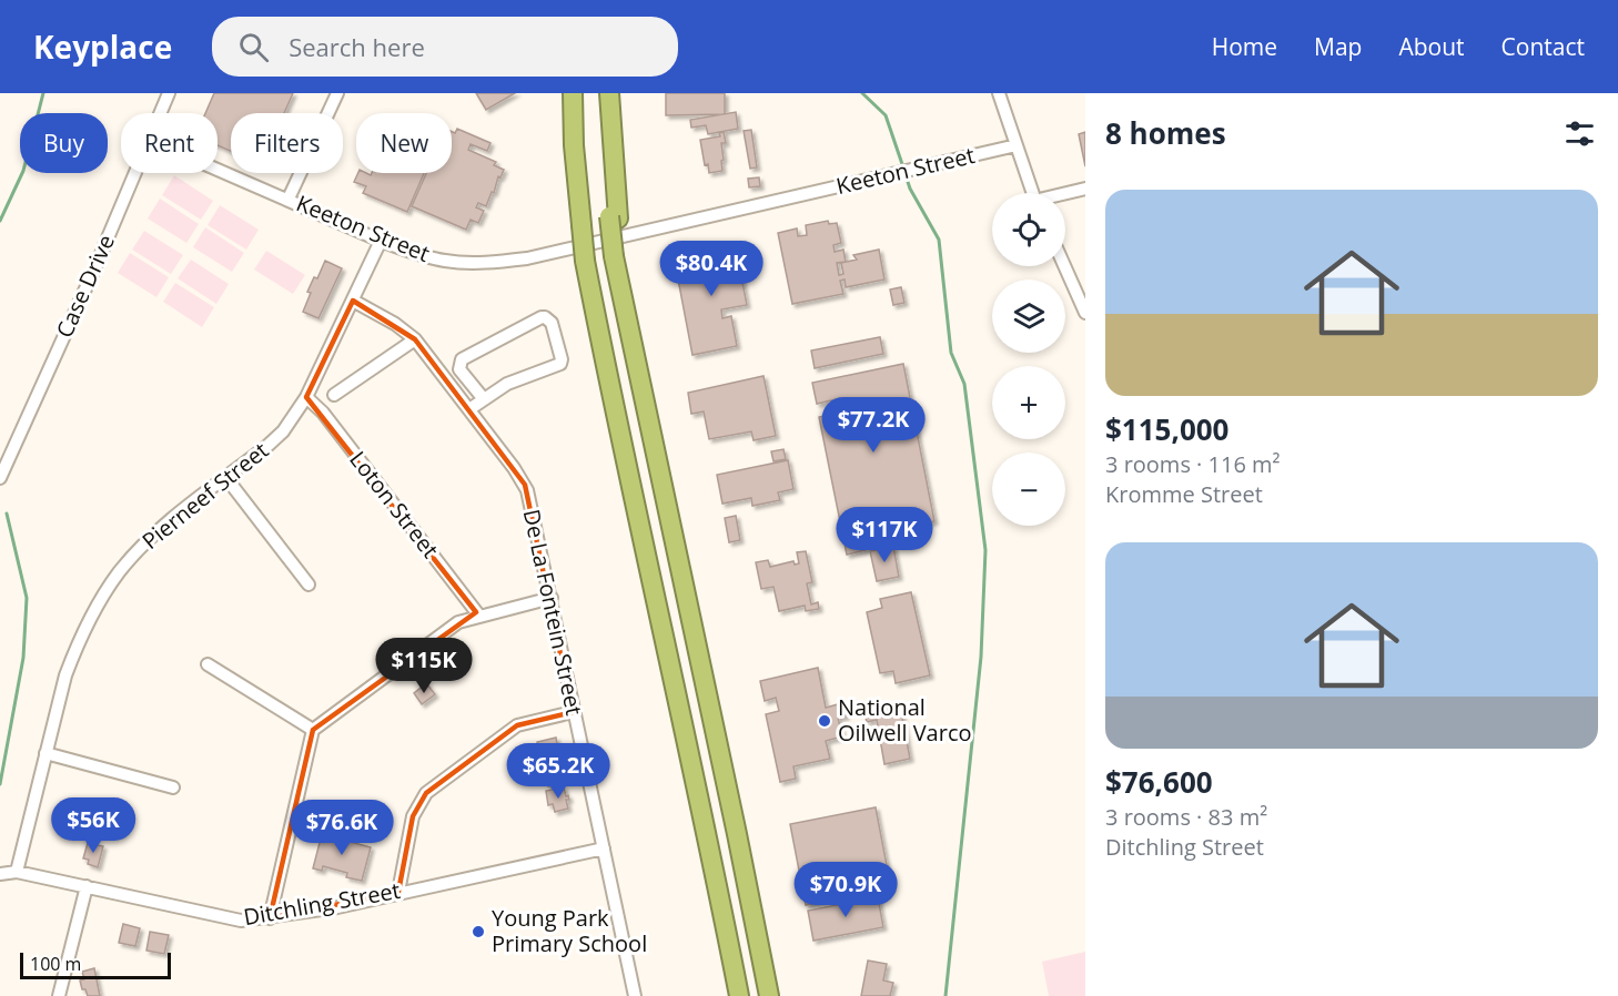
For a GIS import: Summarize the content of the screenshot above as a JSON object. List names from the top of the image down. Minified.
{"streets":{"street":["Keeton Street","Case Drive","Pierneef Street","Loton Street","De La Fontein Street","Ditchling Street"]},"crossings":[["Keeton Street","Pierneef Street"],["Pierneef Street","Loton Street"],["Pierneef Street","De La Fontein Street"],["Pierneef Street","Ditchling Street"],["De La Fontein Street","Ditchling Street"]],"places":["National Oilwell Varco","Young Park Primary School"],"scale_bar":"100 m","page":{"header":"Keyplace","search":"Search here","nav":["Home","Map","About","Contact"],"heading":"8 homes","chip":["Buy","Rent","Filters","New"],"list":[{"name":"$115,000","note":"3 rooms · 116 m² · Kromme Street"},{"name":"$76,600","note":"3 rooms · 83 m² · Ditchling Street"}],"map_buttons":["+","−"],"price":["$80.4K","$77.2K","$117K","$115K","$65.2K","$56K","$76.6K","$70.9K"],"scale":"100 m"}}
